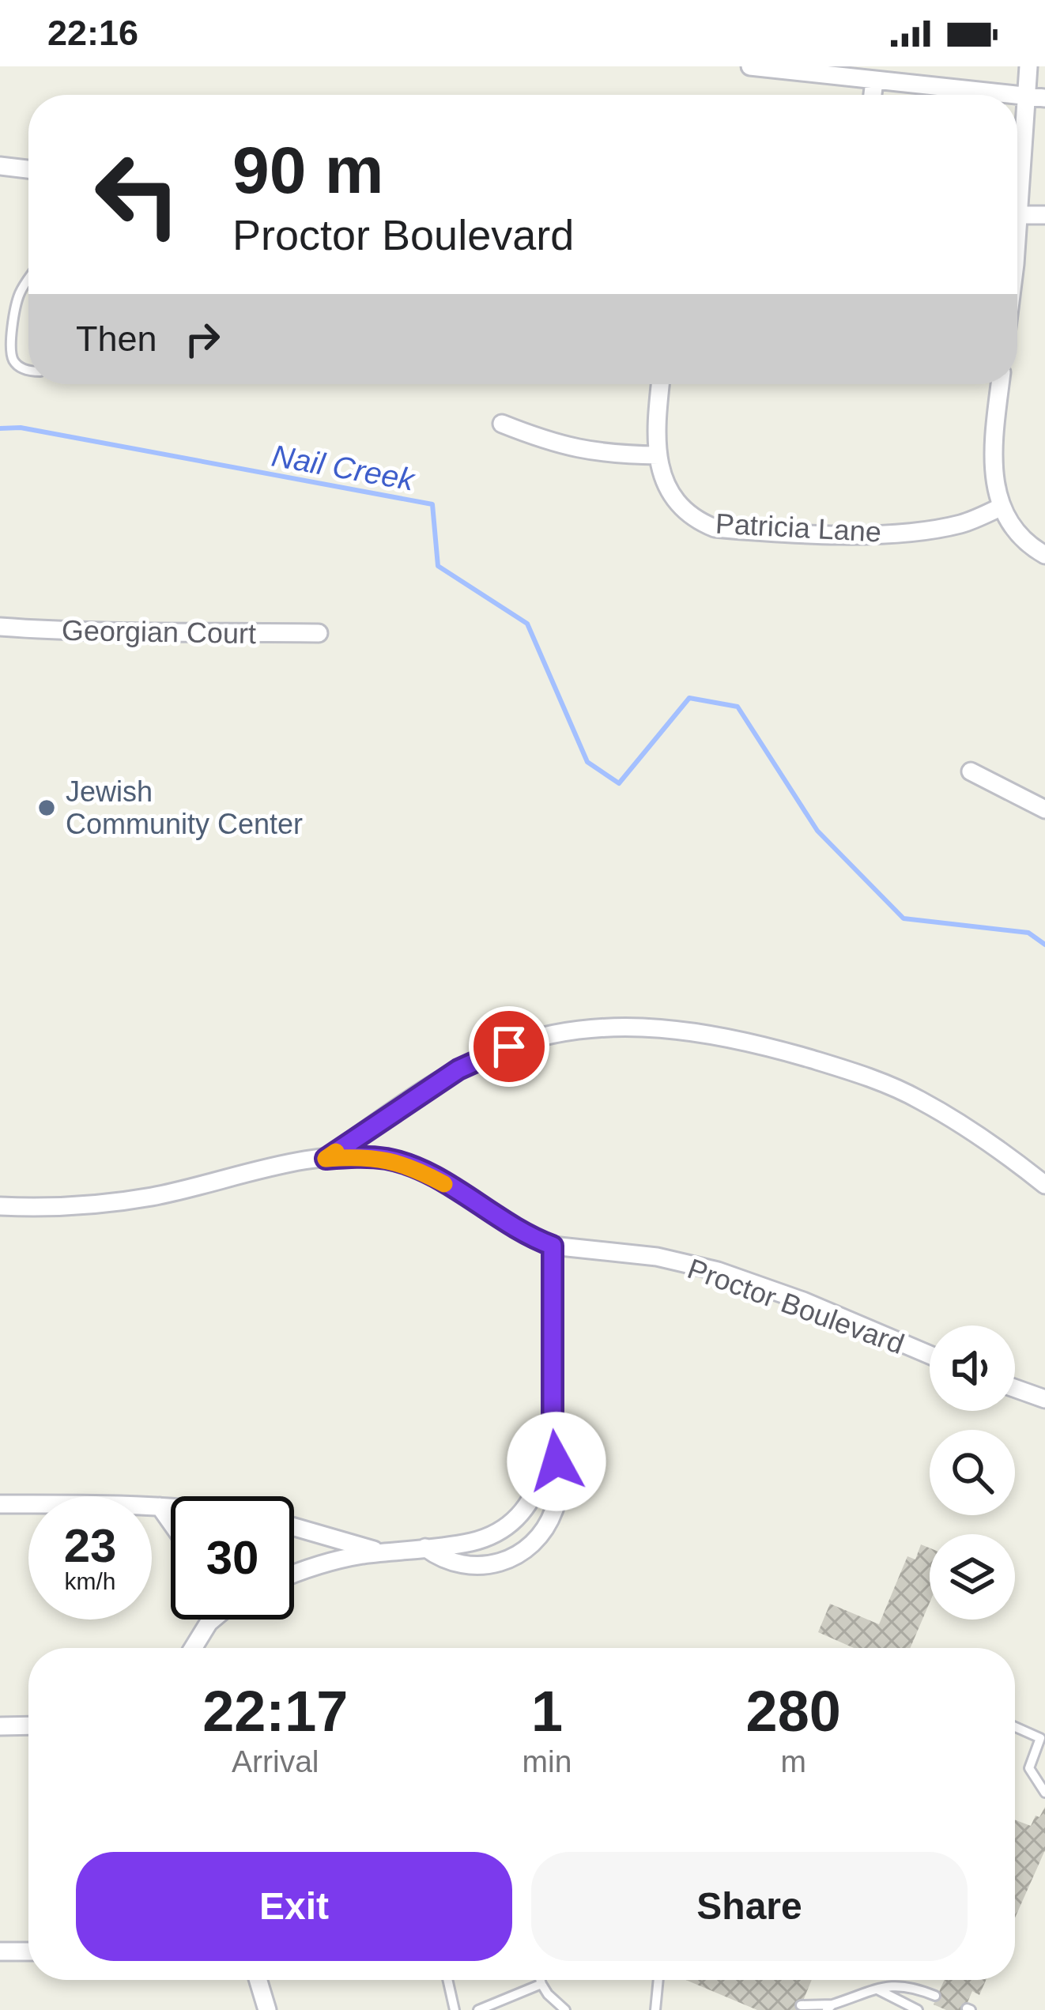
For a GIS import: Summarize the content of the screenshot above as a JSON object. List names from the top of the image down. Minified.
{"streets":{"street":["Patricia Lane","Georgian Court","Proctor Boulevard"]},"water":["Nail Creek"],"places":["Jewish Community Center"],"page":{"status":"22:16","turn":["90 m","Proctor Boulevard"],"then":"Then","speed":"23 km/h","limit":"30","eta":["22:17","Arrival","1","min","280","m"],"buttons":["Exit","Share"]}}
